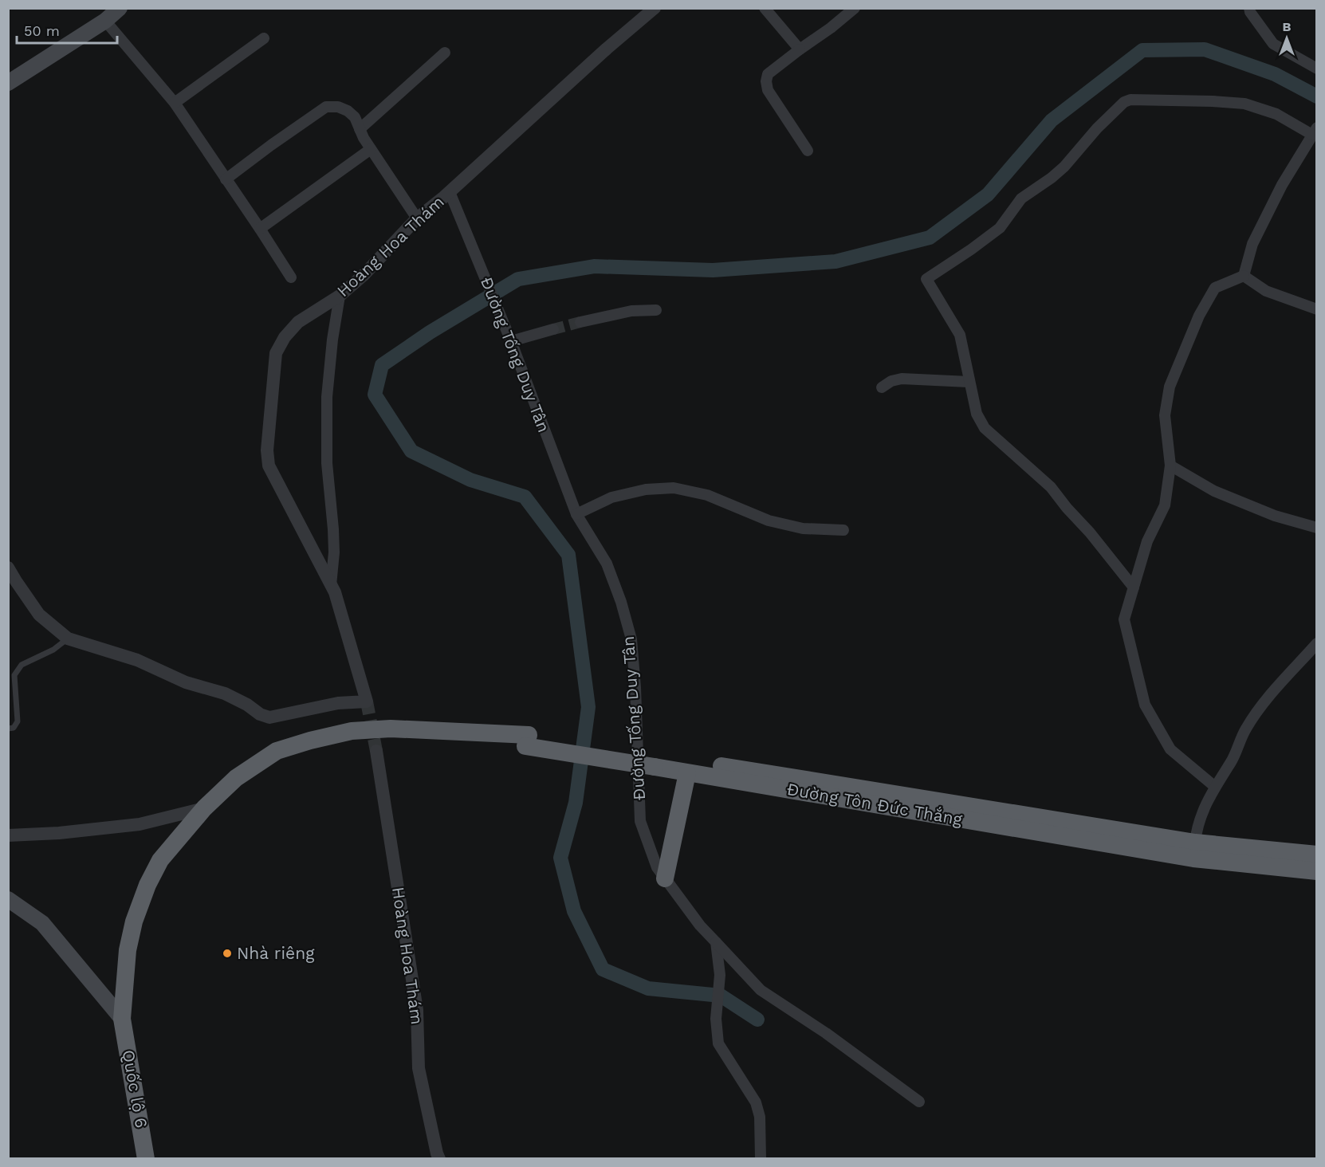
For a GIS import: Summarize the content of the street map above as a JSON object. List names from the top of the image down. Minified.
{"streets":{"highway":["Đường Tôn Đức Thắng","Quốc lộ 6"],"street":["Hoàng Hoa Thám","Đường Tống Duy Tân"]},"crossings":[["Hoàng Hoa Thám","Đường Tống Duy Tân"],["Đường Tôn Đức Thắng","Quốc lộ 6"]],"places":["Nhà riêng"],"scale_bar":"50 m","north":"top"}
